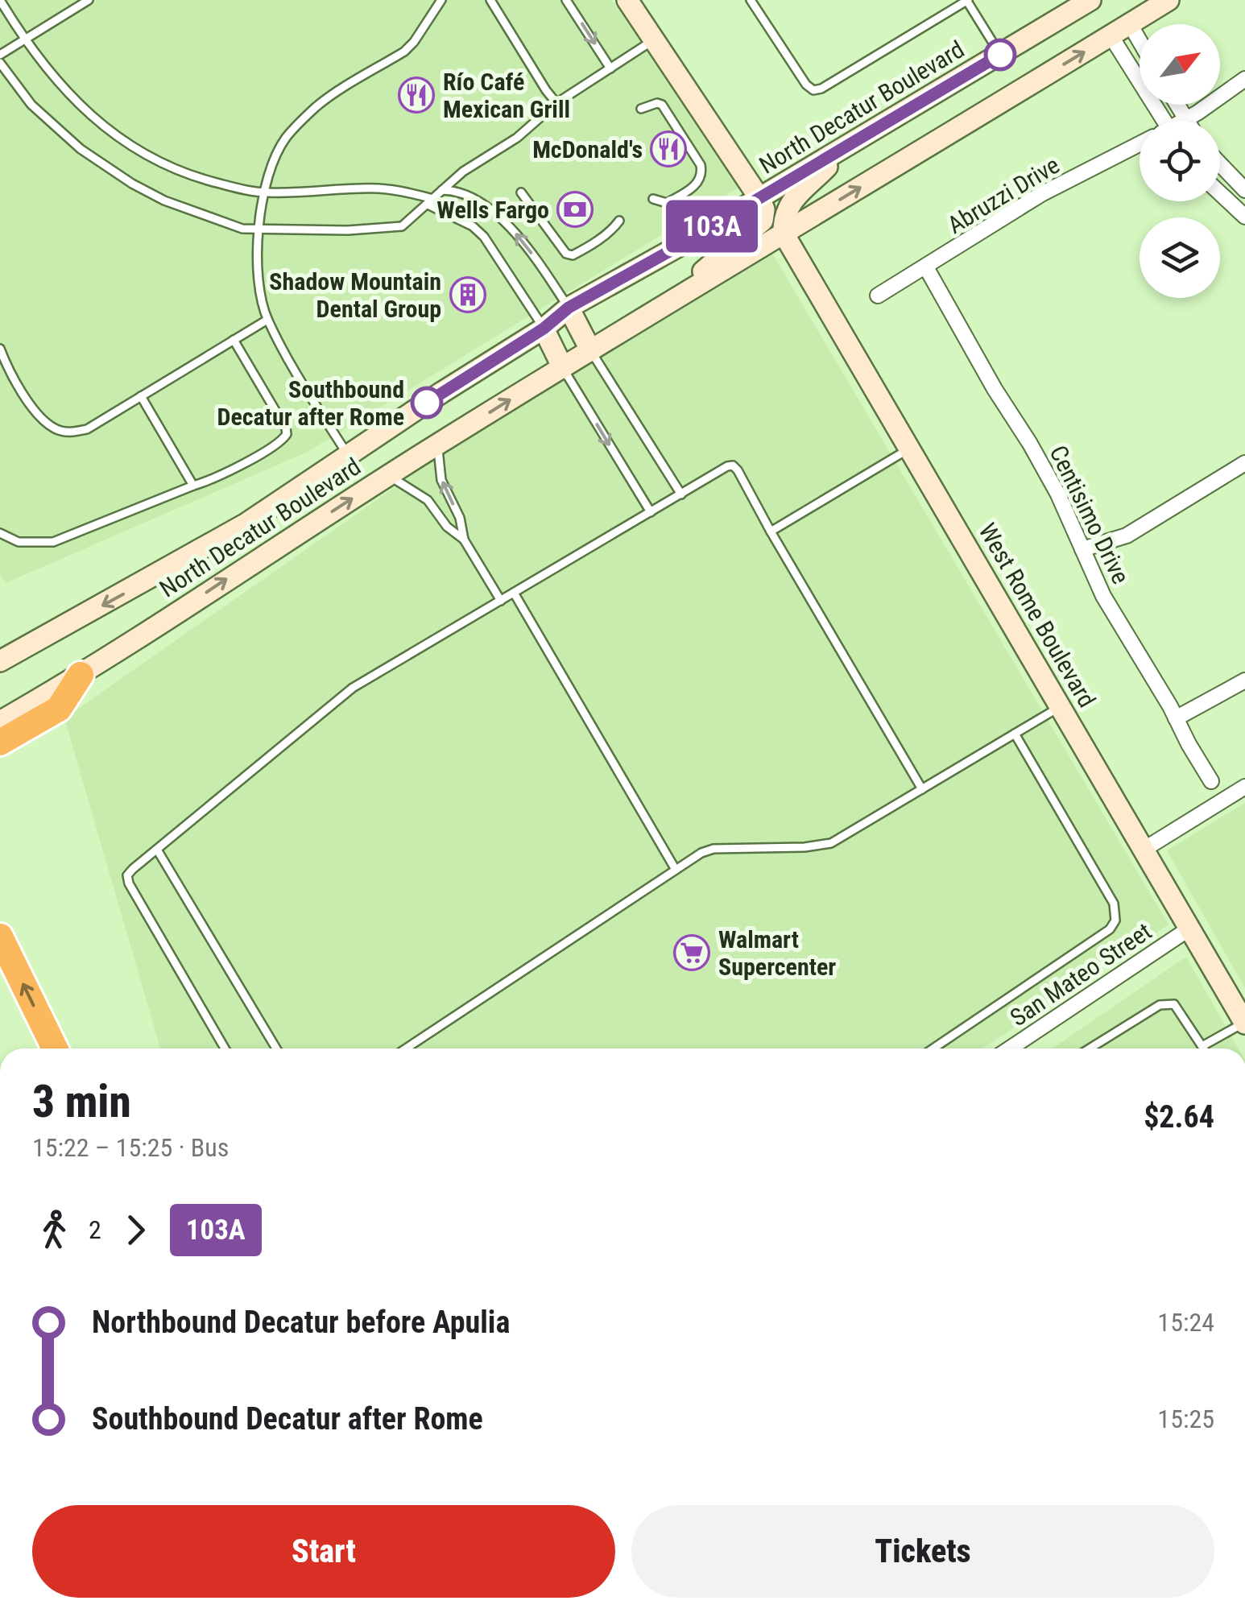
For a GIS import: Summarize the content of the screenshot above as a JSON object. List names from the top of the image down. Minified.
{"streets":{"main road":["North Decatur Boulevard","West Rome Boulevard"],"street":["Abruzzi Drive","Centisimo Drive","San Mateo Street"]},"crossings":[["North Decatur Boulevard","West Rome Boulevard"],["Abruzzi Drive","Centisimo Drive"],["West Rome Boulevard","San Mateo Street"]],"places":{"restaurant":["Río Café Mexican Grill","McDonald's"],"bank":["Wells Fargo"],"building":["Shadow Mountain Dental Group"],"other":["Southbound Decatur after Rome"],"supermarket":["Walmart Supercenter"]},"lines":["bus line 103A"],"north":"top right","page":{"on_map":"103A","heading":["3 min","15:22 – 15:25 · Bus","$2.64"],"legs":["2","103A"],"list":[{"name":"Northbound Decatur before Apulia","value":"15:24"},{"name":"Southbound Decatur after Rome","value":"15:25"}],"buttons":["Start","Tickets"]}}
